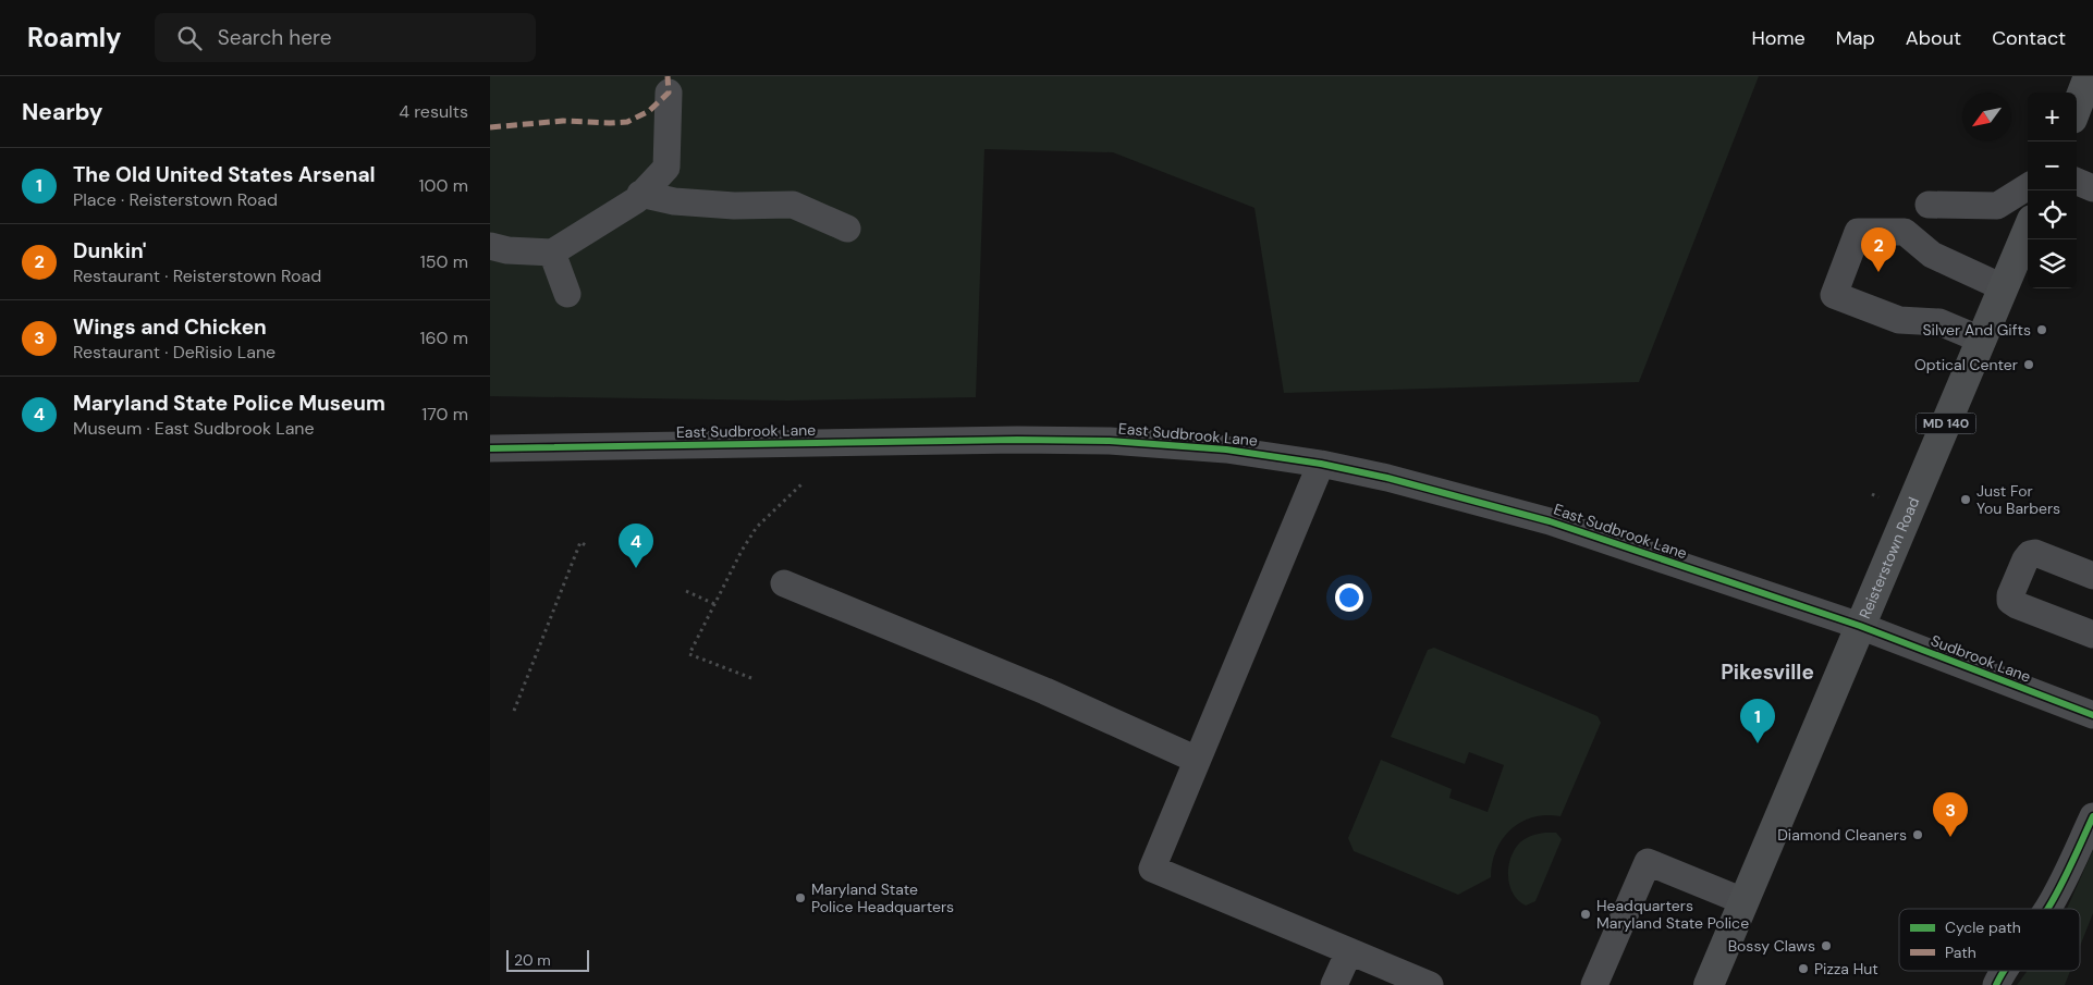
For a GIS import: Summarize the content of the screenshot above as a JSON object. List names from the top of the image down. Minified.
{"streets":{"main road":["MD 140","Reisterstown Road"],"street":["East Sudbrook Lane","Sudbrook Lane"]},"crossings":[["East Sudbrook Lane","Reisterstown Road"],["East Sudbrook Lane","Sudbrook Lane"],["Reisterstown Road","Sudbrook Lane"]],"districts":["Pikesville"],"places":["Silver And Gifts","Optical Center","Just For You Barbers","Diamond Cleaners","Maryland State Police Headquarters","Headquarters Maryland State Police","Bossy Claws","Pizza Hut"],"legend":["Cycle path","Path"],"scale_bar":"20 m","north":"bottom left","page":{"header":"Roamly","search":"Search here","nav":["Home","Map","About","Contact"],"heading":["Nearby","4 results"],"map_buttons":["+","−"],"list":[{"mark":"1","name":"The Old United States Arsenal","note":"Place · Reisterstown Road","value":"100 m"},{"mark":"2","name":"Dunkin'","note":"Restaurant · Reisterstown Road","value":"150 m"},{"mark":"3","name":"Wings and Chicken","note":"Restaurant · DeRisio Lane","value":"160 m"},{"mark":"4","name":"Maryland State Police Museum","note":"Museum · East Sudbrook Lane","value":"170 m"}],"pins":["2","4","1","3"],"scale":"20 m"}}
